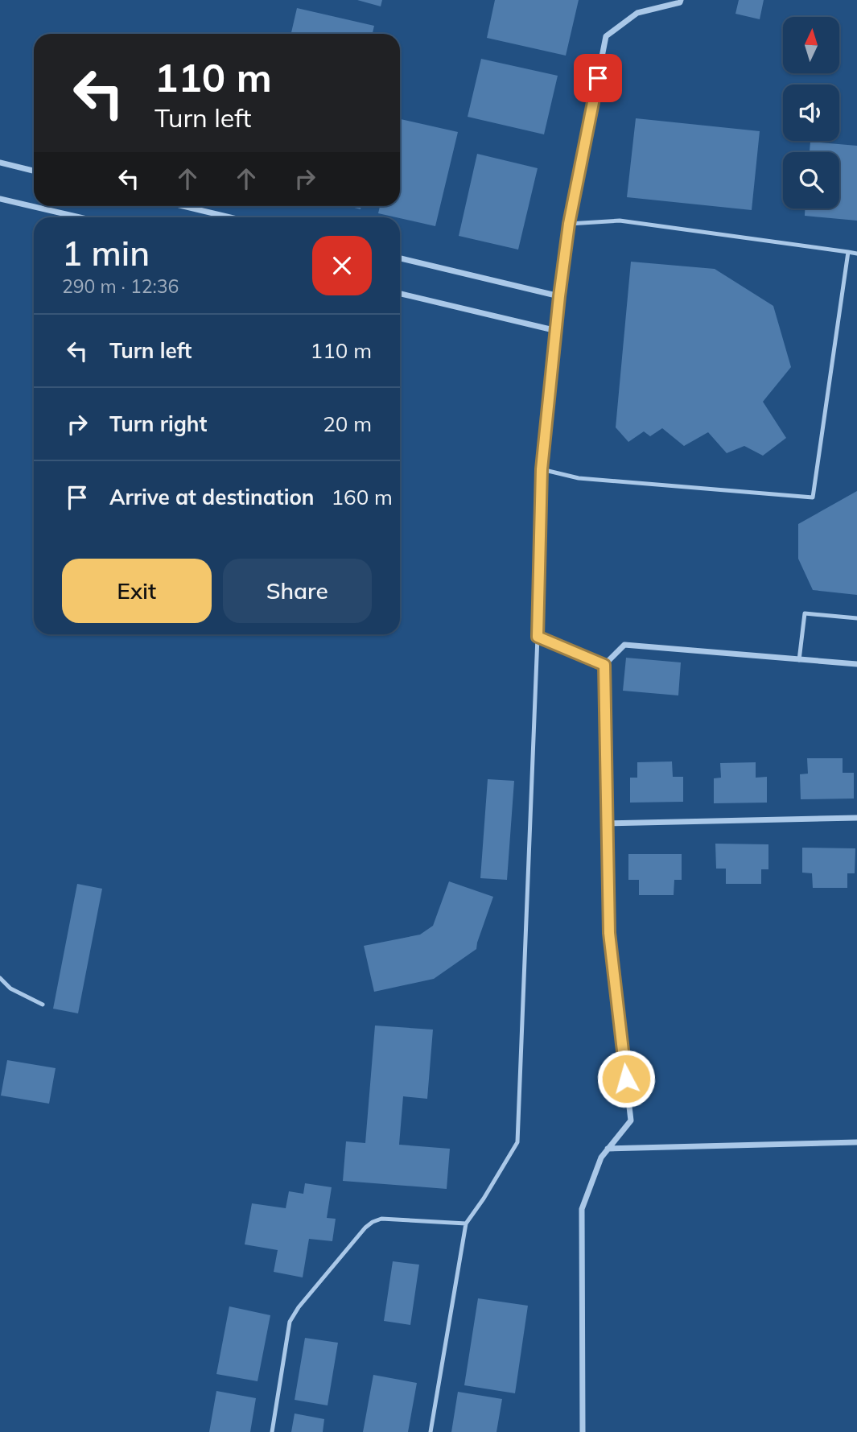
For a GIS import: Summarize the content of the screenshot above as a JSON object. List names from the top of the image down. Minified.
{"north":"top","page":{"turn":["110 m","Turn left"],"heading":["1 min","290 m · 12:36"],"list":[{"name":"Turn left","value":"110 m"},{"name":"Turn right","value":"20 m"},{"name":"Arrive at destination","value":"160 m"}],"buttons":["Exit","Share"]}}
